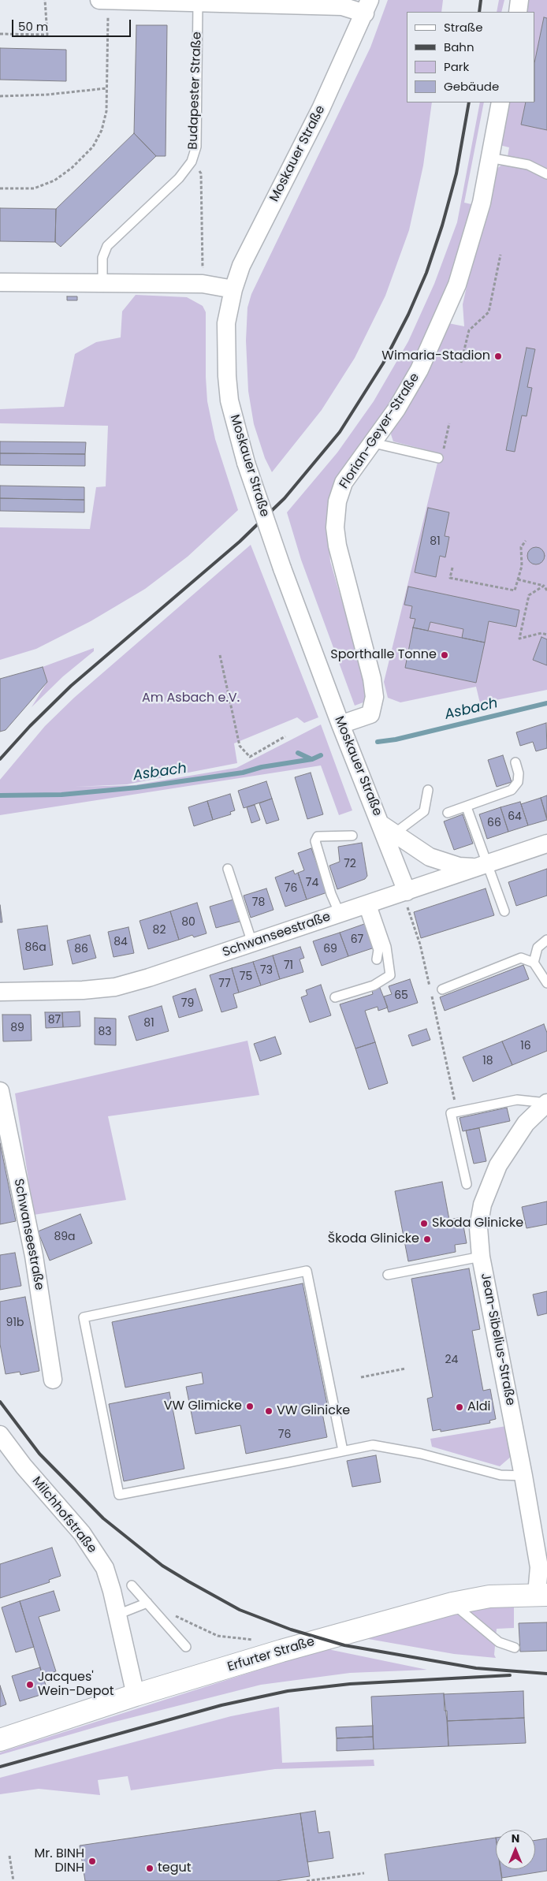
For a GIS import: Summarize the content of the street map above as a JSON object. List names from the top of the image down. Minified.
{"streets":{"street":["Moskauer Straße","Florian-Geyer-Straße","Schwanseestraße","Jean-Sibelius-Straße","Milchhofstraße","Erfurter Straße"],"lane":["Budapester Straße"]},"crossings":[["Moskauer Straße","Florian-Geyer-Straße"],["Moskauer Straße","Schwanseestraße"],["Jean-Sibelius-Straße","Erfurter Straße"],["Milchhofstraße","Erfurter Straße"]],"water":["Asbach"],"parks":["Am Asbach e.V."],"places":["Wimaria-Stadion","Sporthalle Tonne","Skoda Glinicke","Škoda Glinicke","VW Glimicke","Aldi","VW Glinicke","Jacques' Wein-Depot","Mr. BINH DINH","tegut"],"house_numbers":["81","64","66","72","74","76","78","80","82","67","84","86a","86","69","71","73","75","77","65","79","87","81","89","83","16","18","89a","91b","24","76"],"legend":["Straße","Bahn","Park","Gebäude"],"scale_bar":"50 m","north":"top"}
